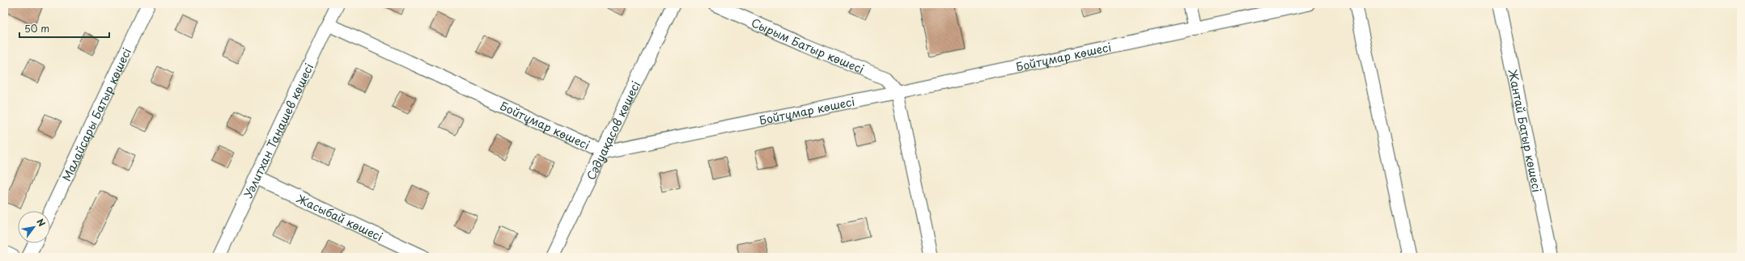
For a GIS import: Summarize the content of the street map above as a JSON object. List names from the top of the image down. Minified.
{"streets":{"street":["Сырым Батыр көшесі","Бойтұмар көшесі","Малайсары Батыр көшесі","Уәлитхан Танашев көшесі","Сәдуақасов көшесі","Жантай Батыр көшесі","Жасыбай көшесі"]},"crossings":[["Сырым Батыр көшесі","Бойтұмар көшесі"],["Бойтұмар көшесі","Уәлитхан Танашев көшесі"],["Бойтұмар көшесі","Сәдуақасов көшесі"],["Уәлитхан Танашев көшесі","Жасыбай көшесі"]],"scale_bar":"50 m","north":"top right"}
